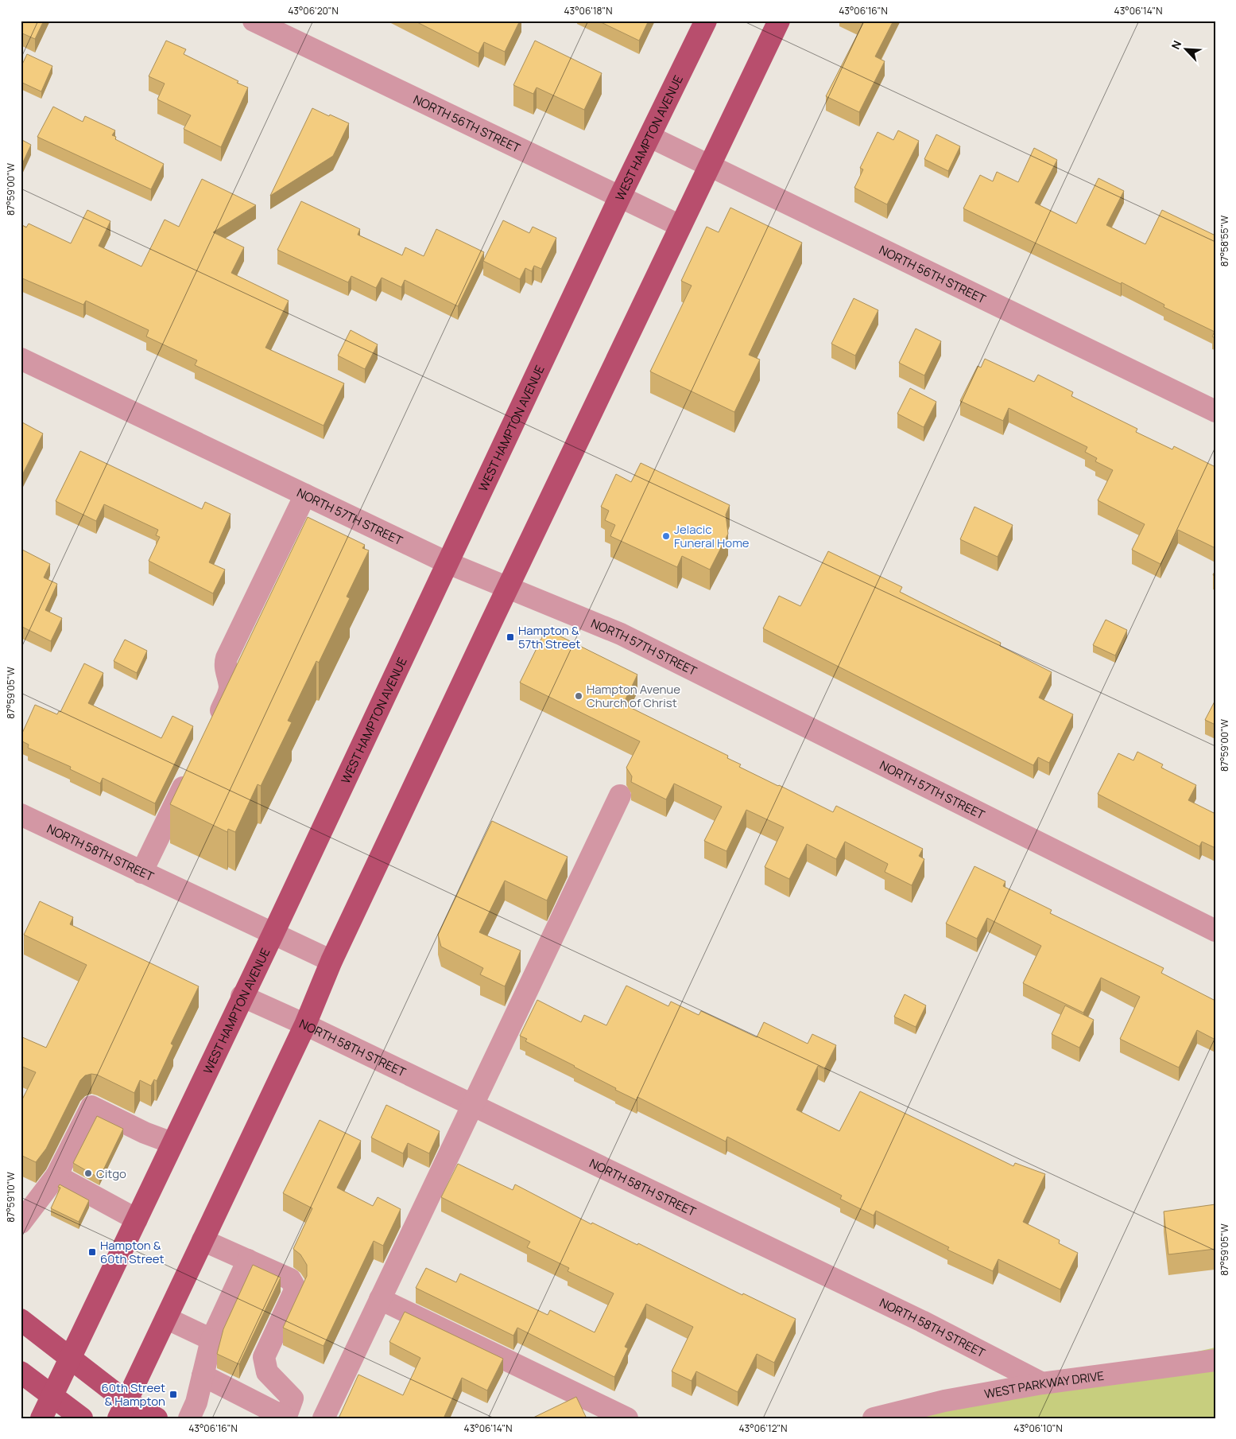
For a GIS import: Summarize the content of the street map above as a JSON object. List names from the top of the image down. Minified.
{"streets":{"main road":["WEST HAMPTON AVENUE"],"street":["NORTH 56TH STREET","NORTH 57TH STREET","NORTH 58TH STREET","WEST PARKWAY DRIVE"]},"crossings":[["NORTH 56TH STREET","WEST HAMPTON AVENUE"],["WEST HAMPTON AVENUE","NORTH 57TH STREET"],["WEST HAMPTON AVENUE","NORTH 58TH STREET"],["NORTH 58TH STREET","WEST PARKWAY DRIVE"]],"places":{"other":["Jelacic Funeral Home","Hampton Avenue Church of Christ","Citgo"],"transit":["Hampton & 57th Street","Hampton & 60th Street","60th Street & Hampton"]},"north":"top left","coordinates":["43°06'20\"N","43°06'18\"N","43°06'16\"N","43°06'14\"N","87°59'00\"W","87°58'55\"W","87°59'05\"W","87°59'10\"W","43°06'12\"N","43°06'10\"N"]}
